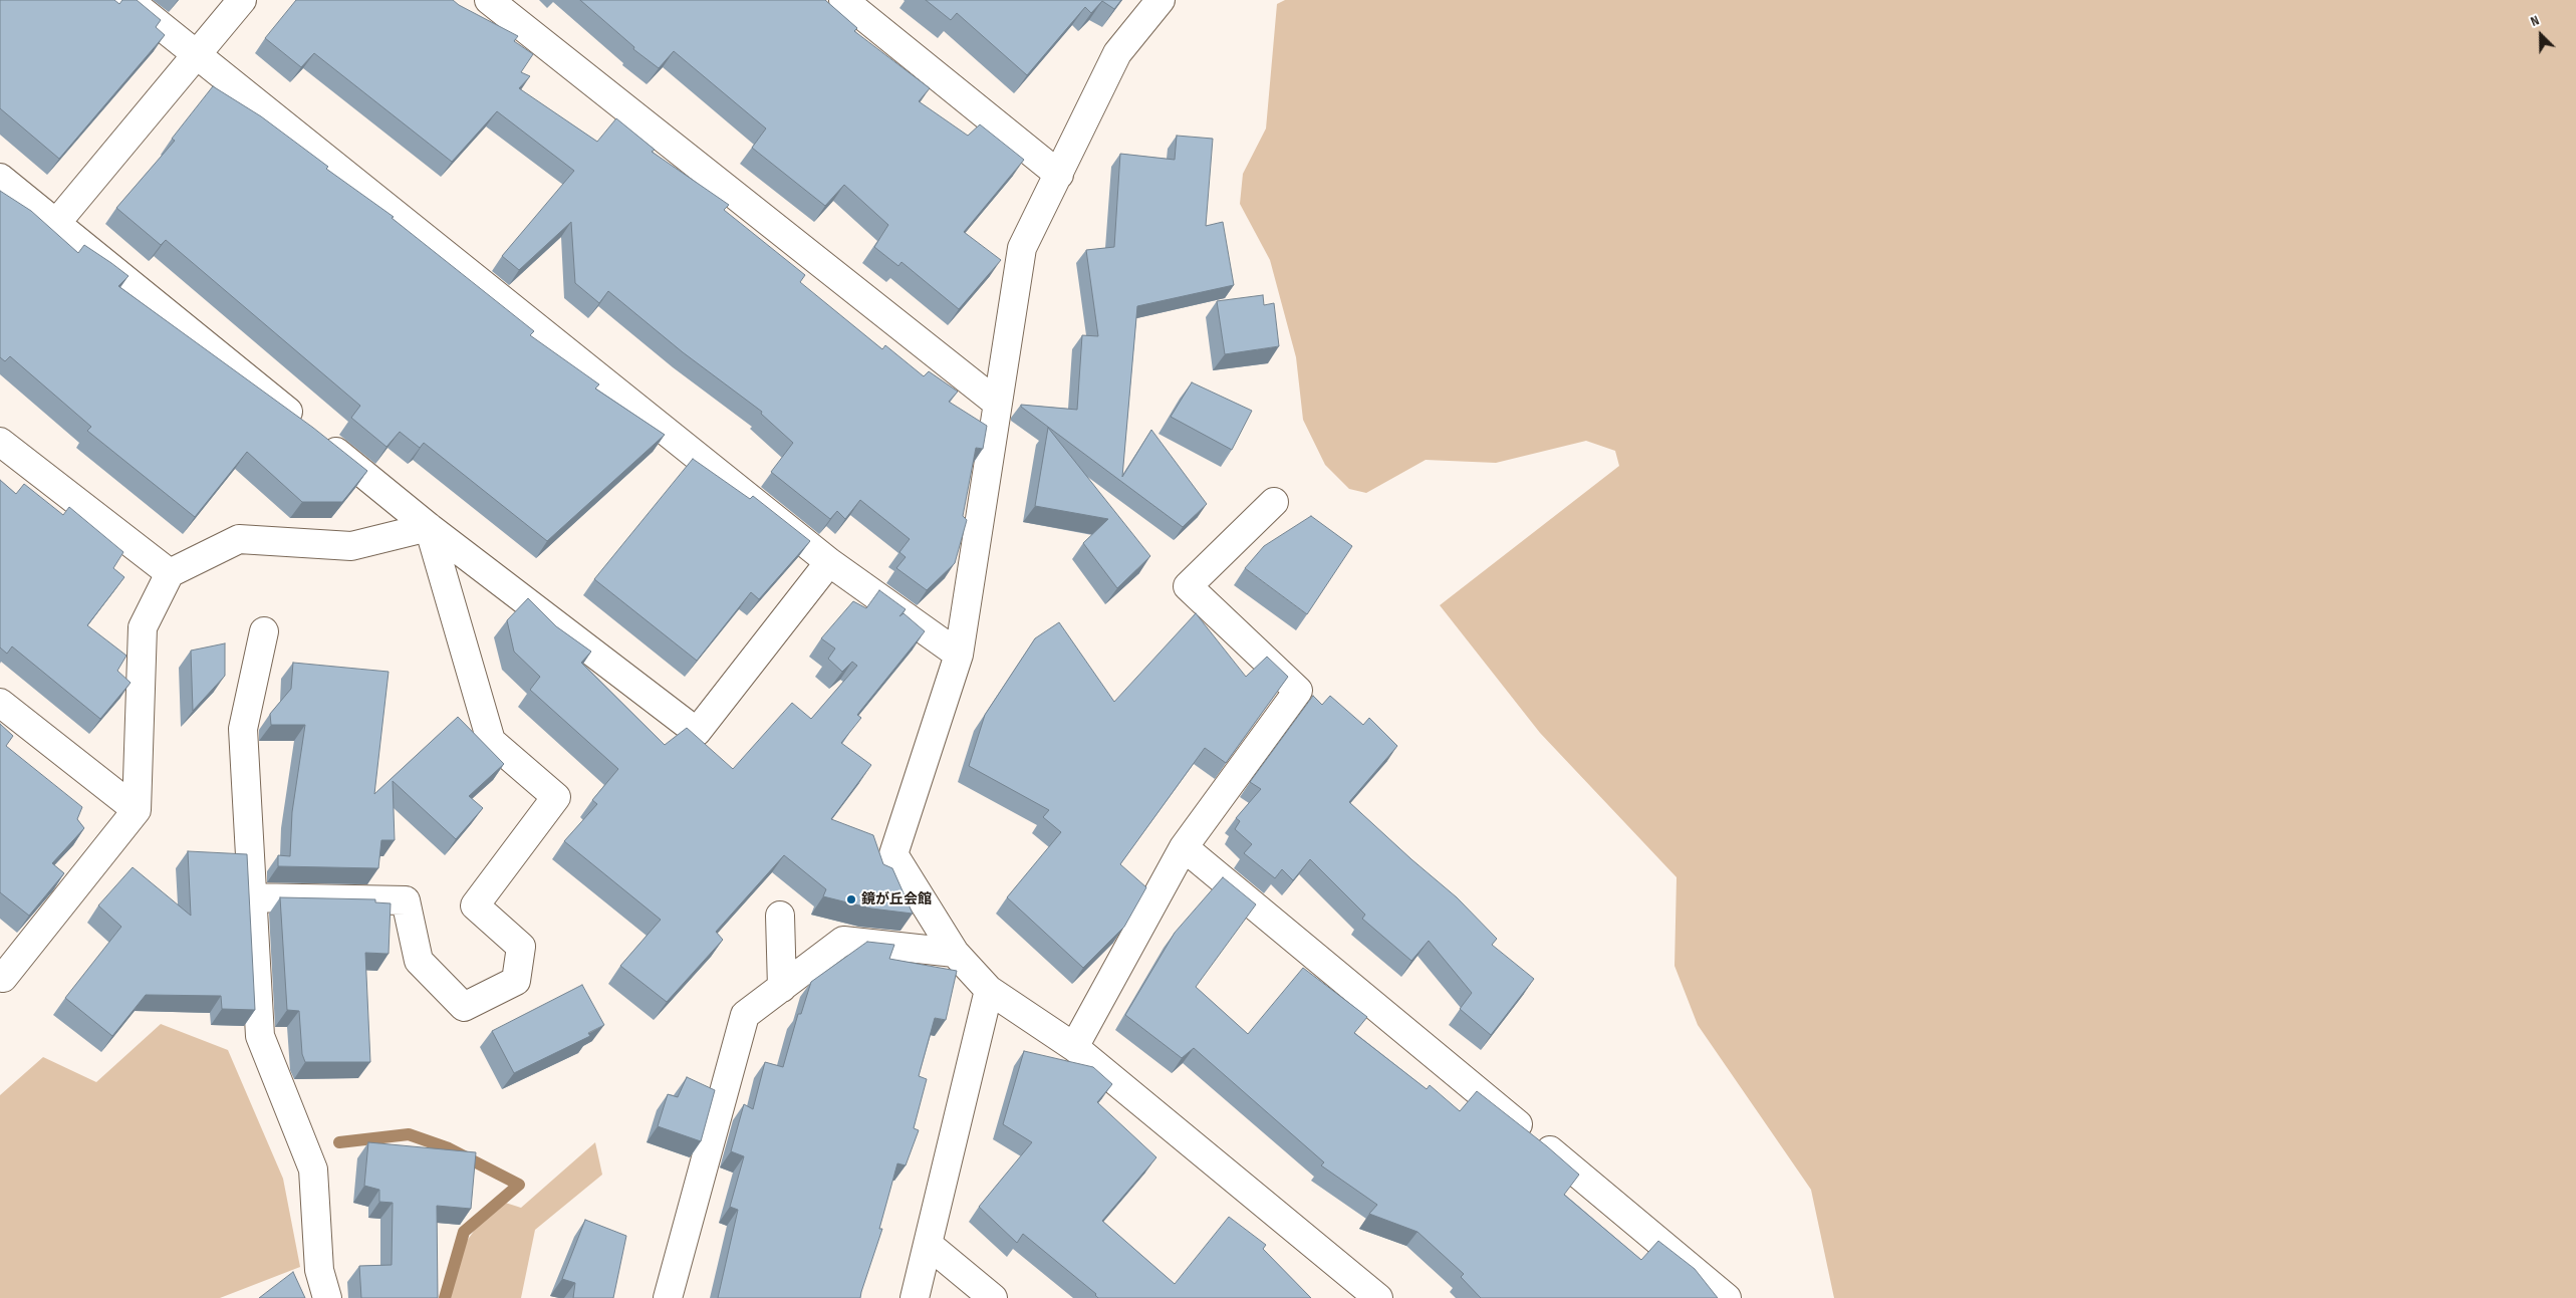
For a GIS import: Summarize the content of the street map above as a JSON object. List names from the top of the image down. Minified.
{"places":["鏡が丘会館"],"north":"top left"}
